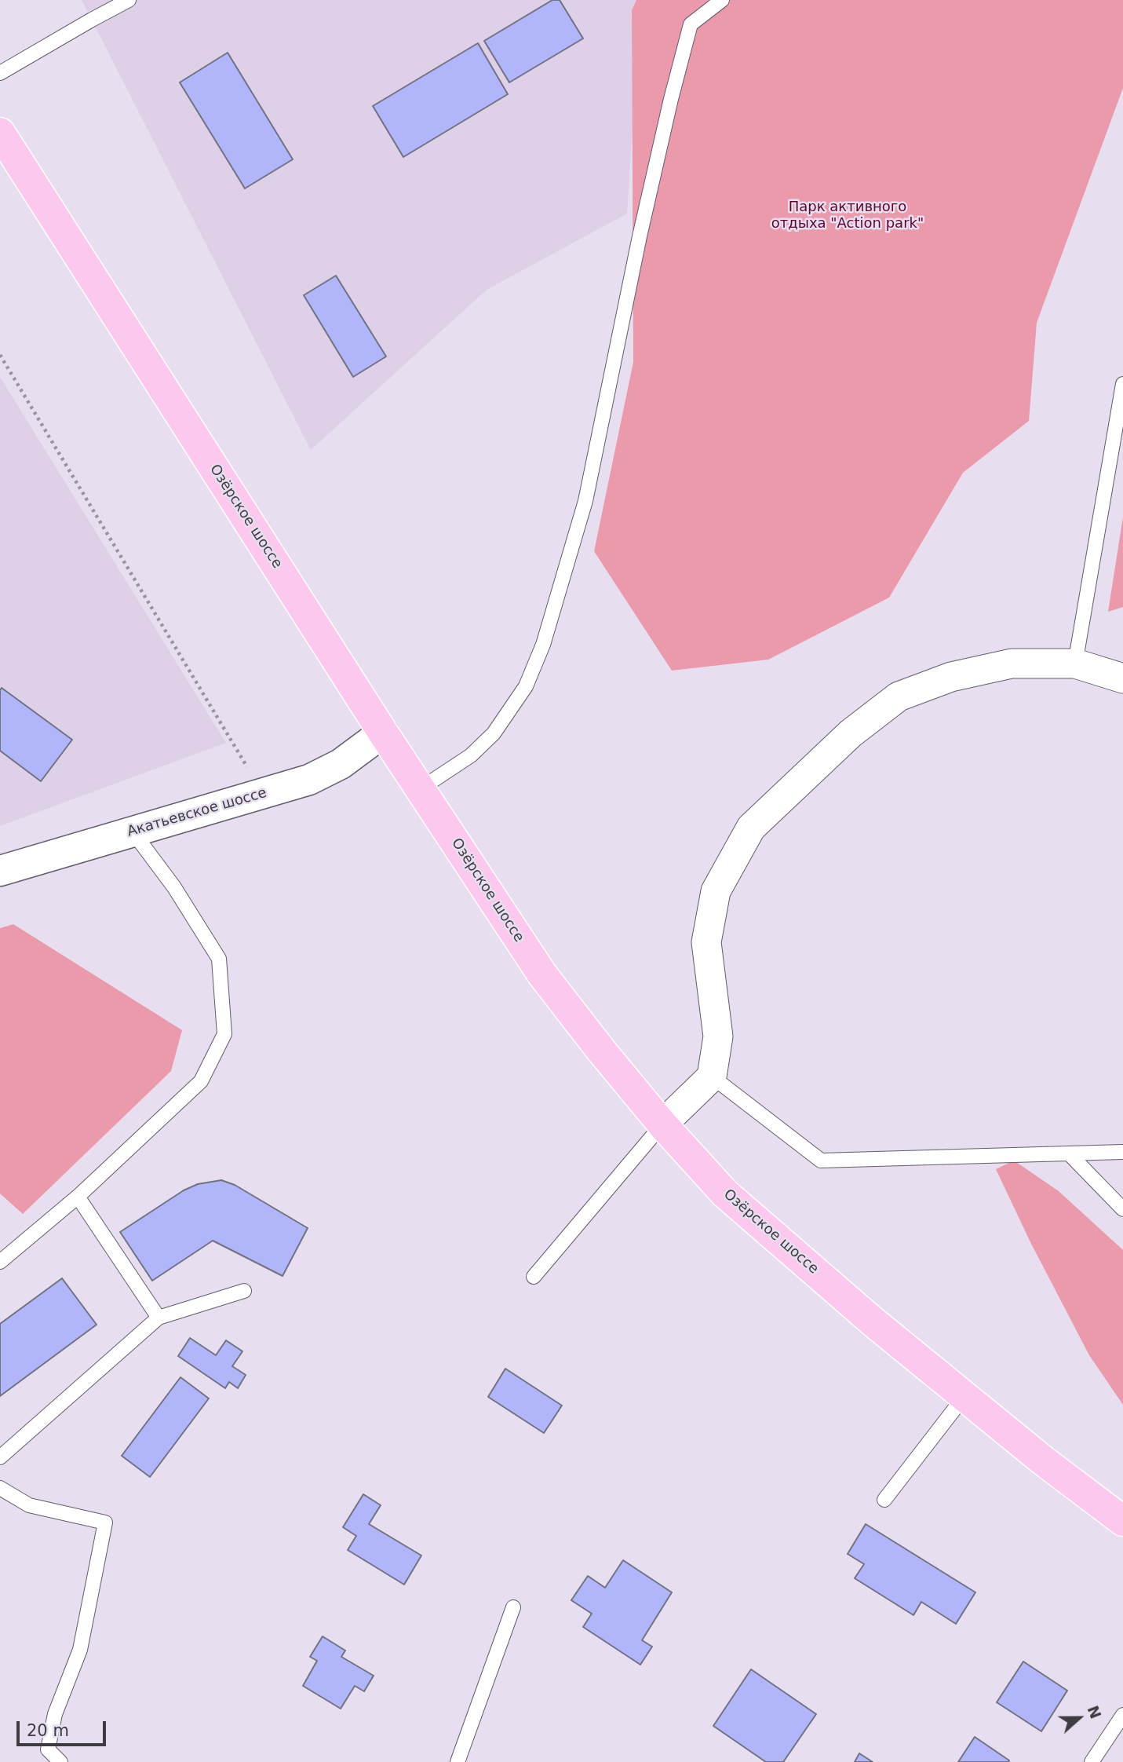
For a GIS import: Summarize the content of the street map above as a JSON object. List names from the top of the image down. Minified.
{"streets":{"main road":["Озёрское шоссе","Акатьевское шоссе"]},"crossings":[["Озёрское шоссе","Акатьевское шоссе"]],"parks":["Парк активного отдыха \"Action park\""],"scale_bar":"20 m","north":"right"}
